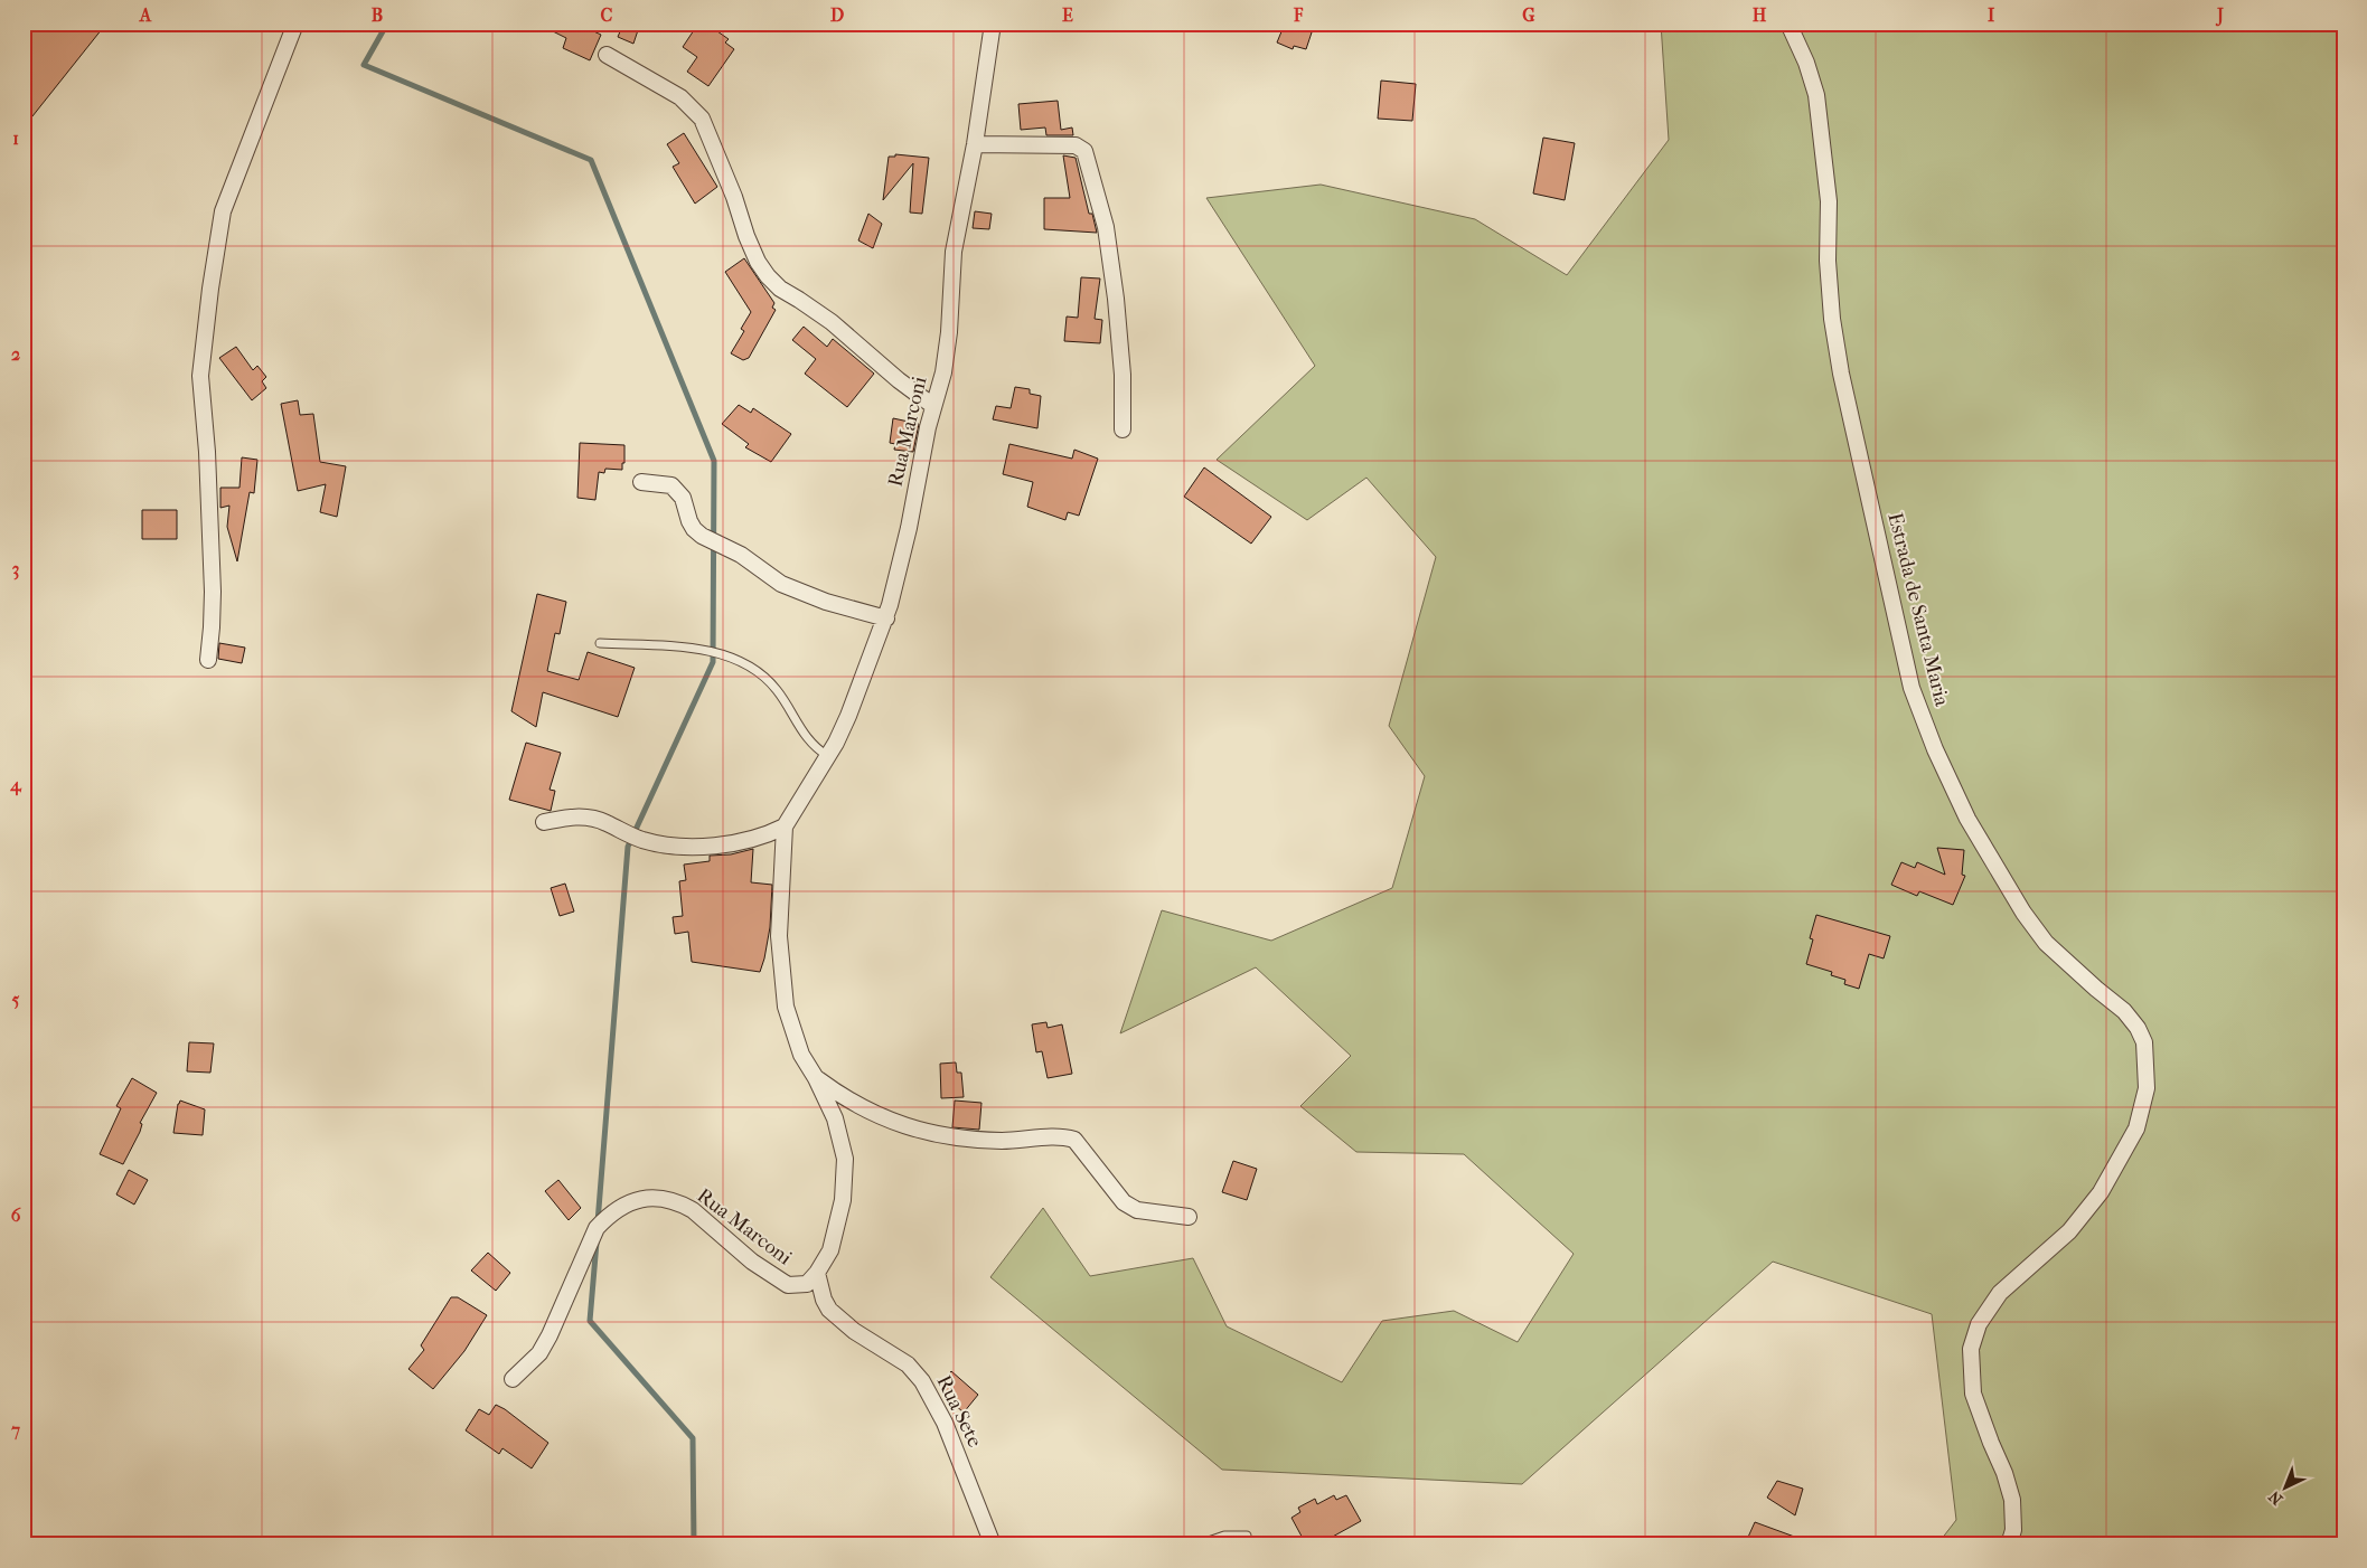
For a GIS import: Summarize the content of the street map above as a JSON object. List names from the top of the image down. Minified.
{"streets":{"street":["Rua Marconi","Estrada de Santa Maria","Rua Sete"]},"crossings":[["Rua Marconi","Rua Sete"]],"north":"bottom left","grid":{"columns":["A","B","C","D","E","F","G","H","I","J"],"rows":["1","2","3","4","5","6","7"]}}
